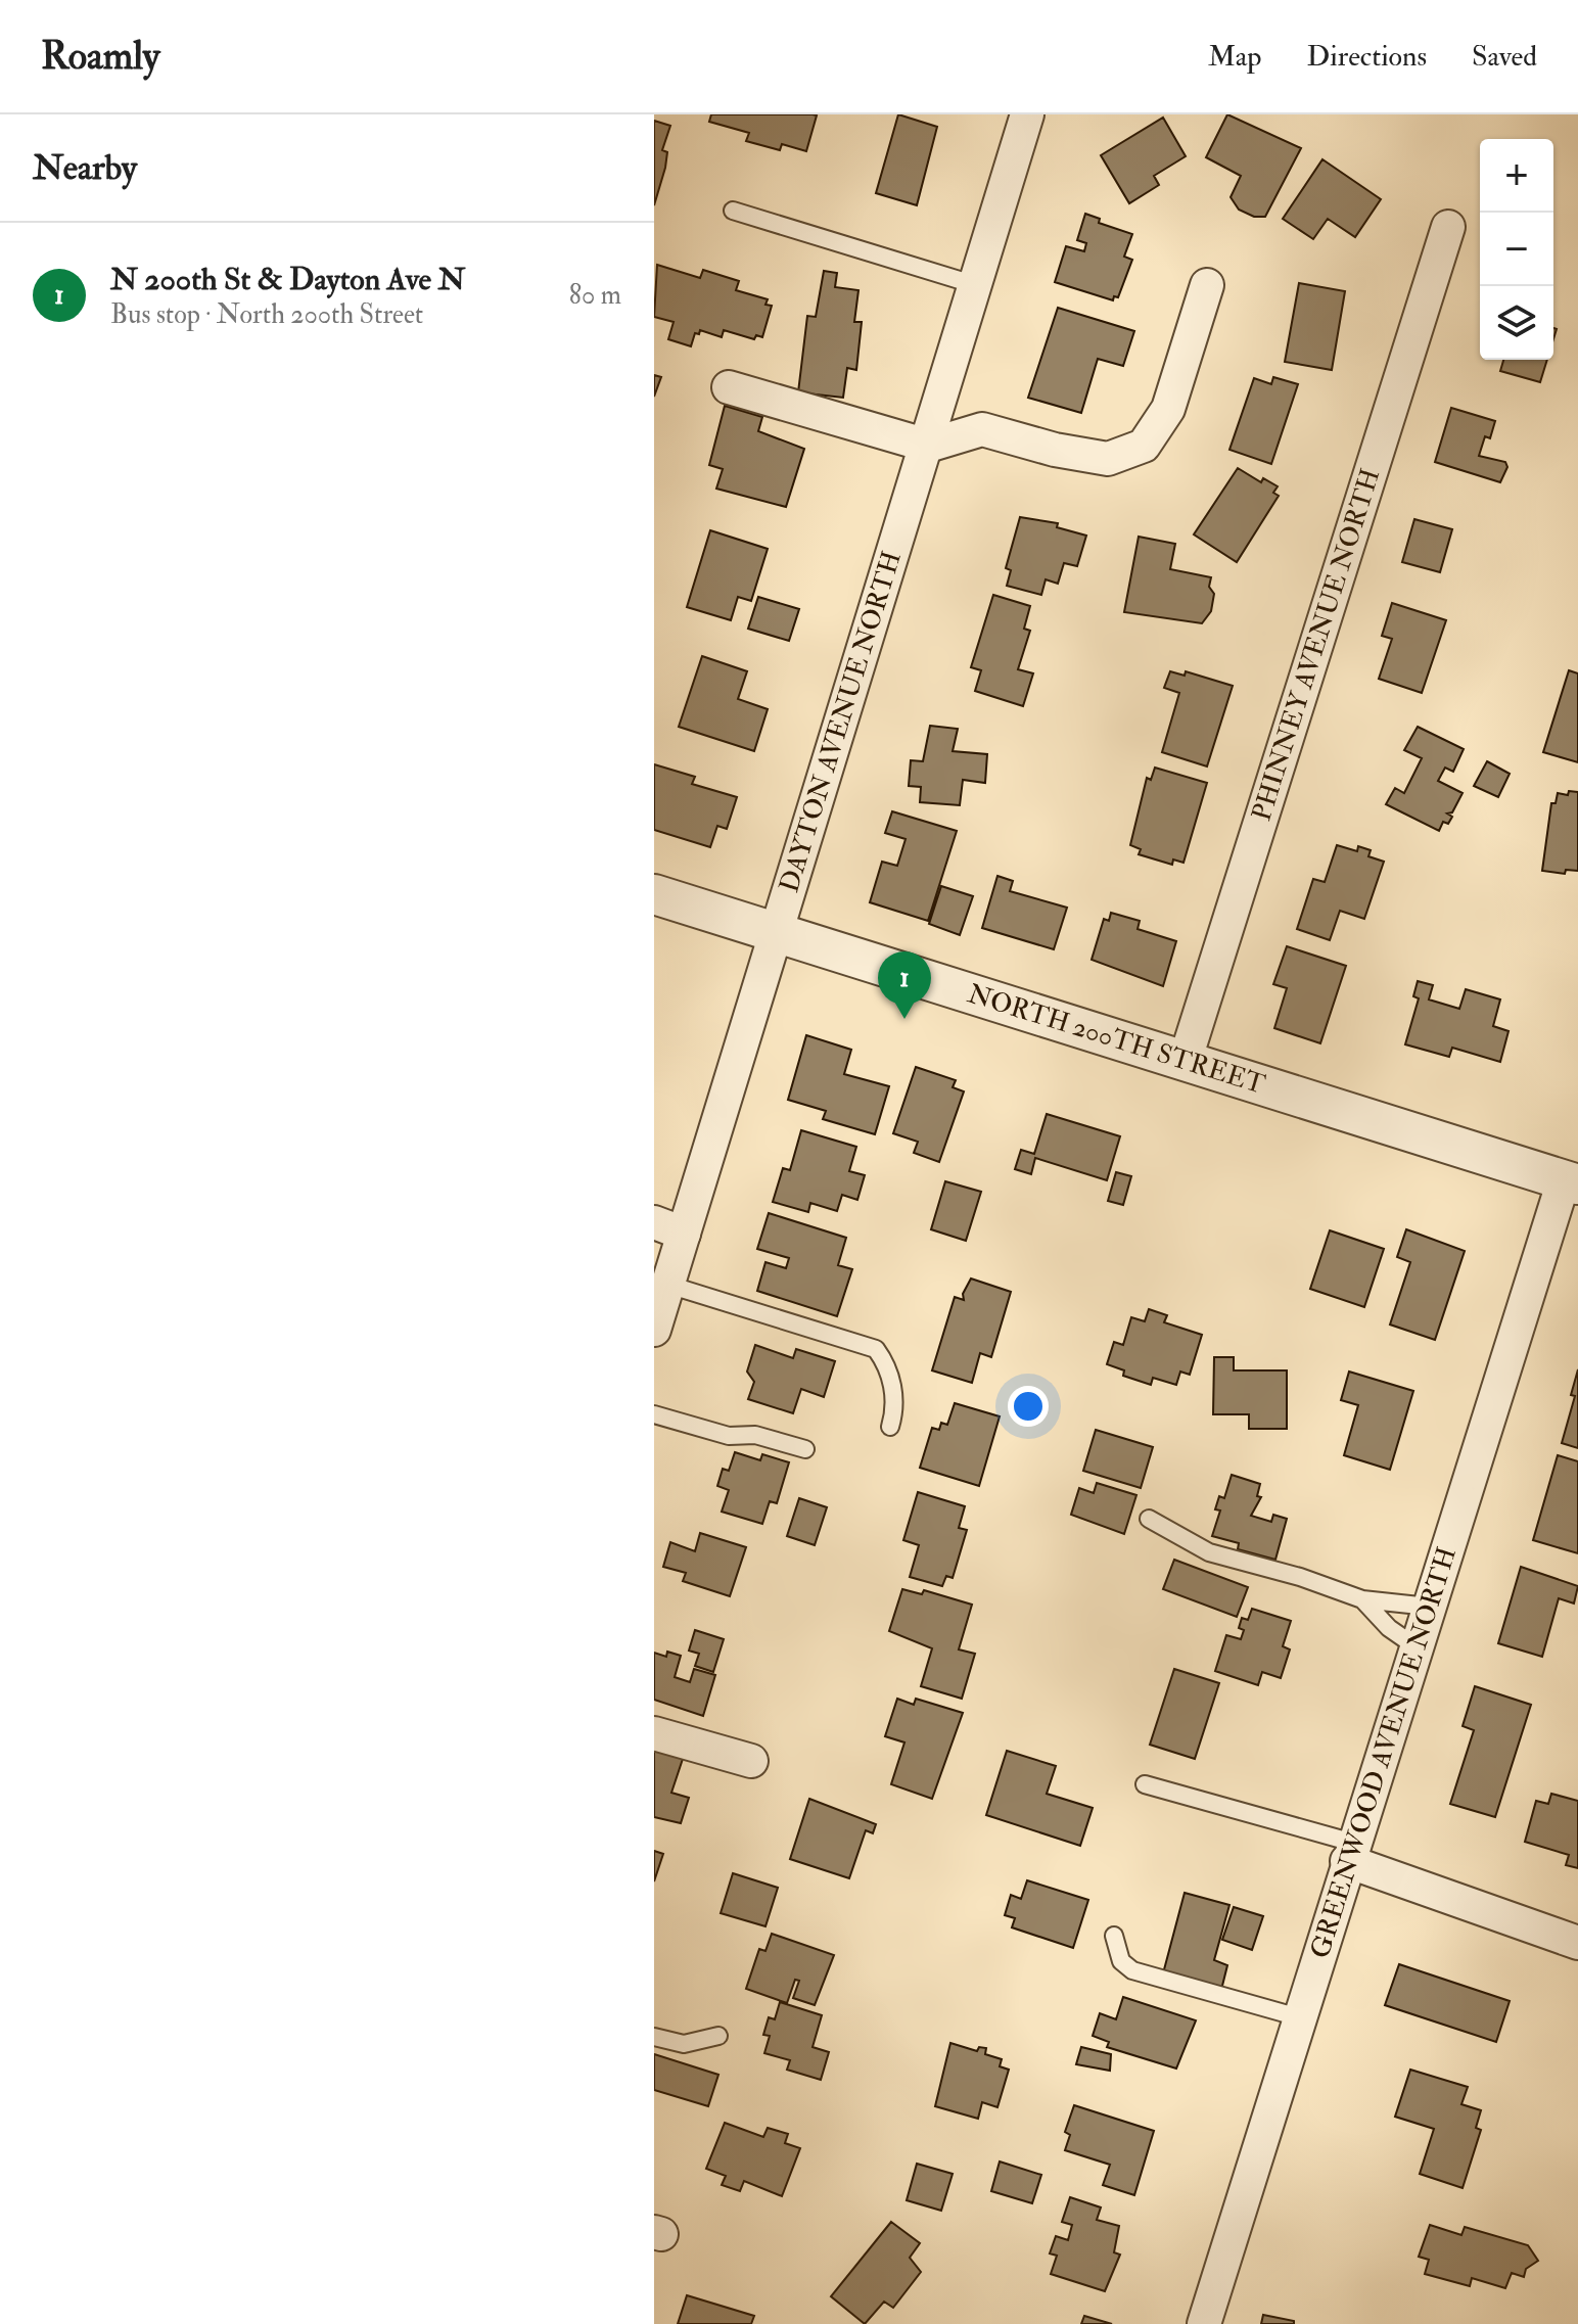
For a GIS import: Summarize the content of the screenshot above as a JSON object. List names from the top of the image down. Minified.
{"streets":{"street":["PHINNEY AVENUE NORTH","DAYTON AVENUE NORTH","NORTH 200TH STREET","GREENWOOD AVENUE NORTH"]},"crossings":[["PHINNEY AVENUE NORTH","NORTH 200TH STREET"],["DAYTON AVENUE NORTH","NORTH 200TH STREET"],["NORTH 200TH STREET","GREENWOOD AVENUE NORTH"]],"page":{"header":"Roamly","nav":["Map","Directions","Saved"],"heading":"Nearby","map_buttons":["+","−"],"list":[{"mark":"1","name":"N 200th St & Dayton Ave N","note":"Bus stop · North 200th Street","value":"80 m"}],"pins":"1"}}
